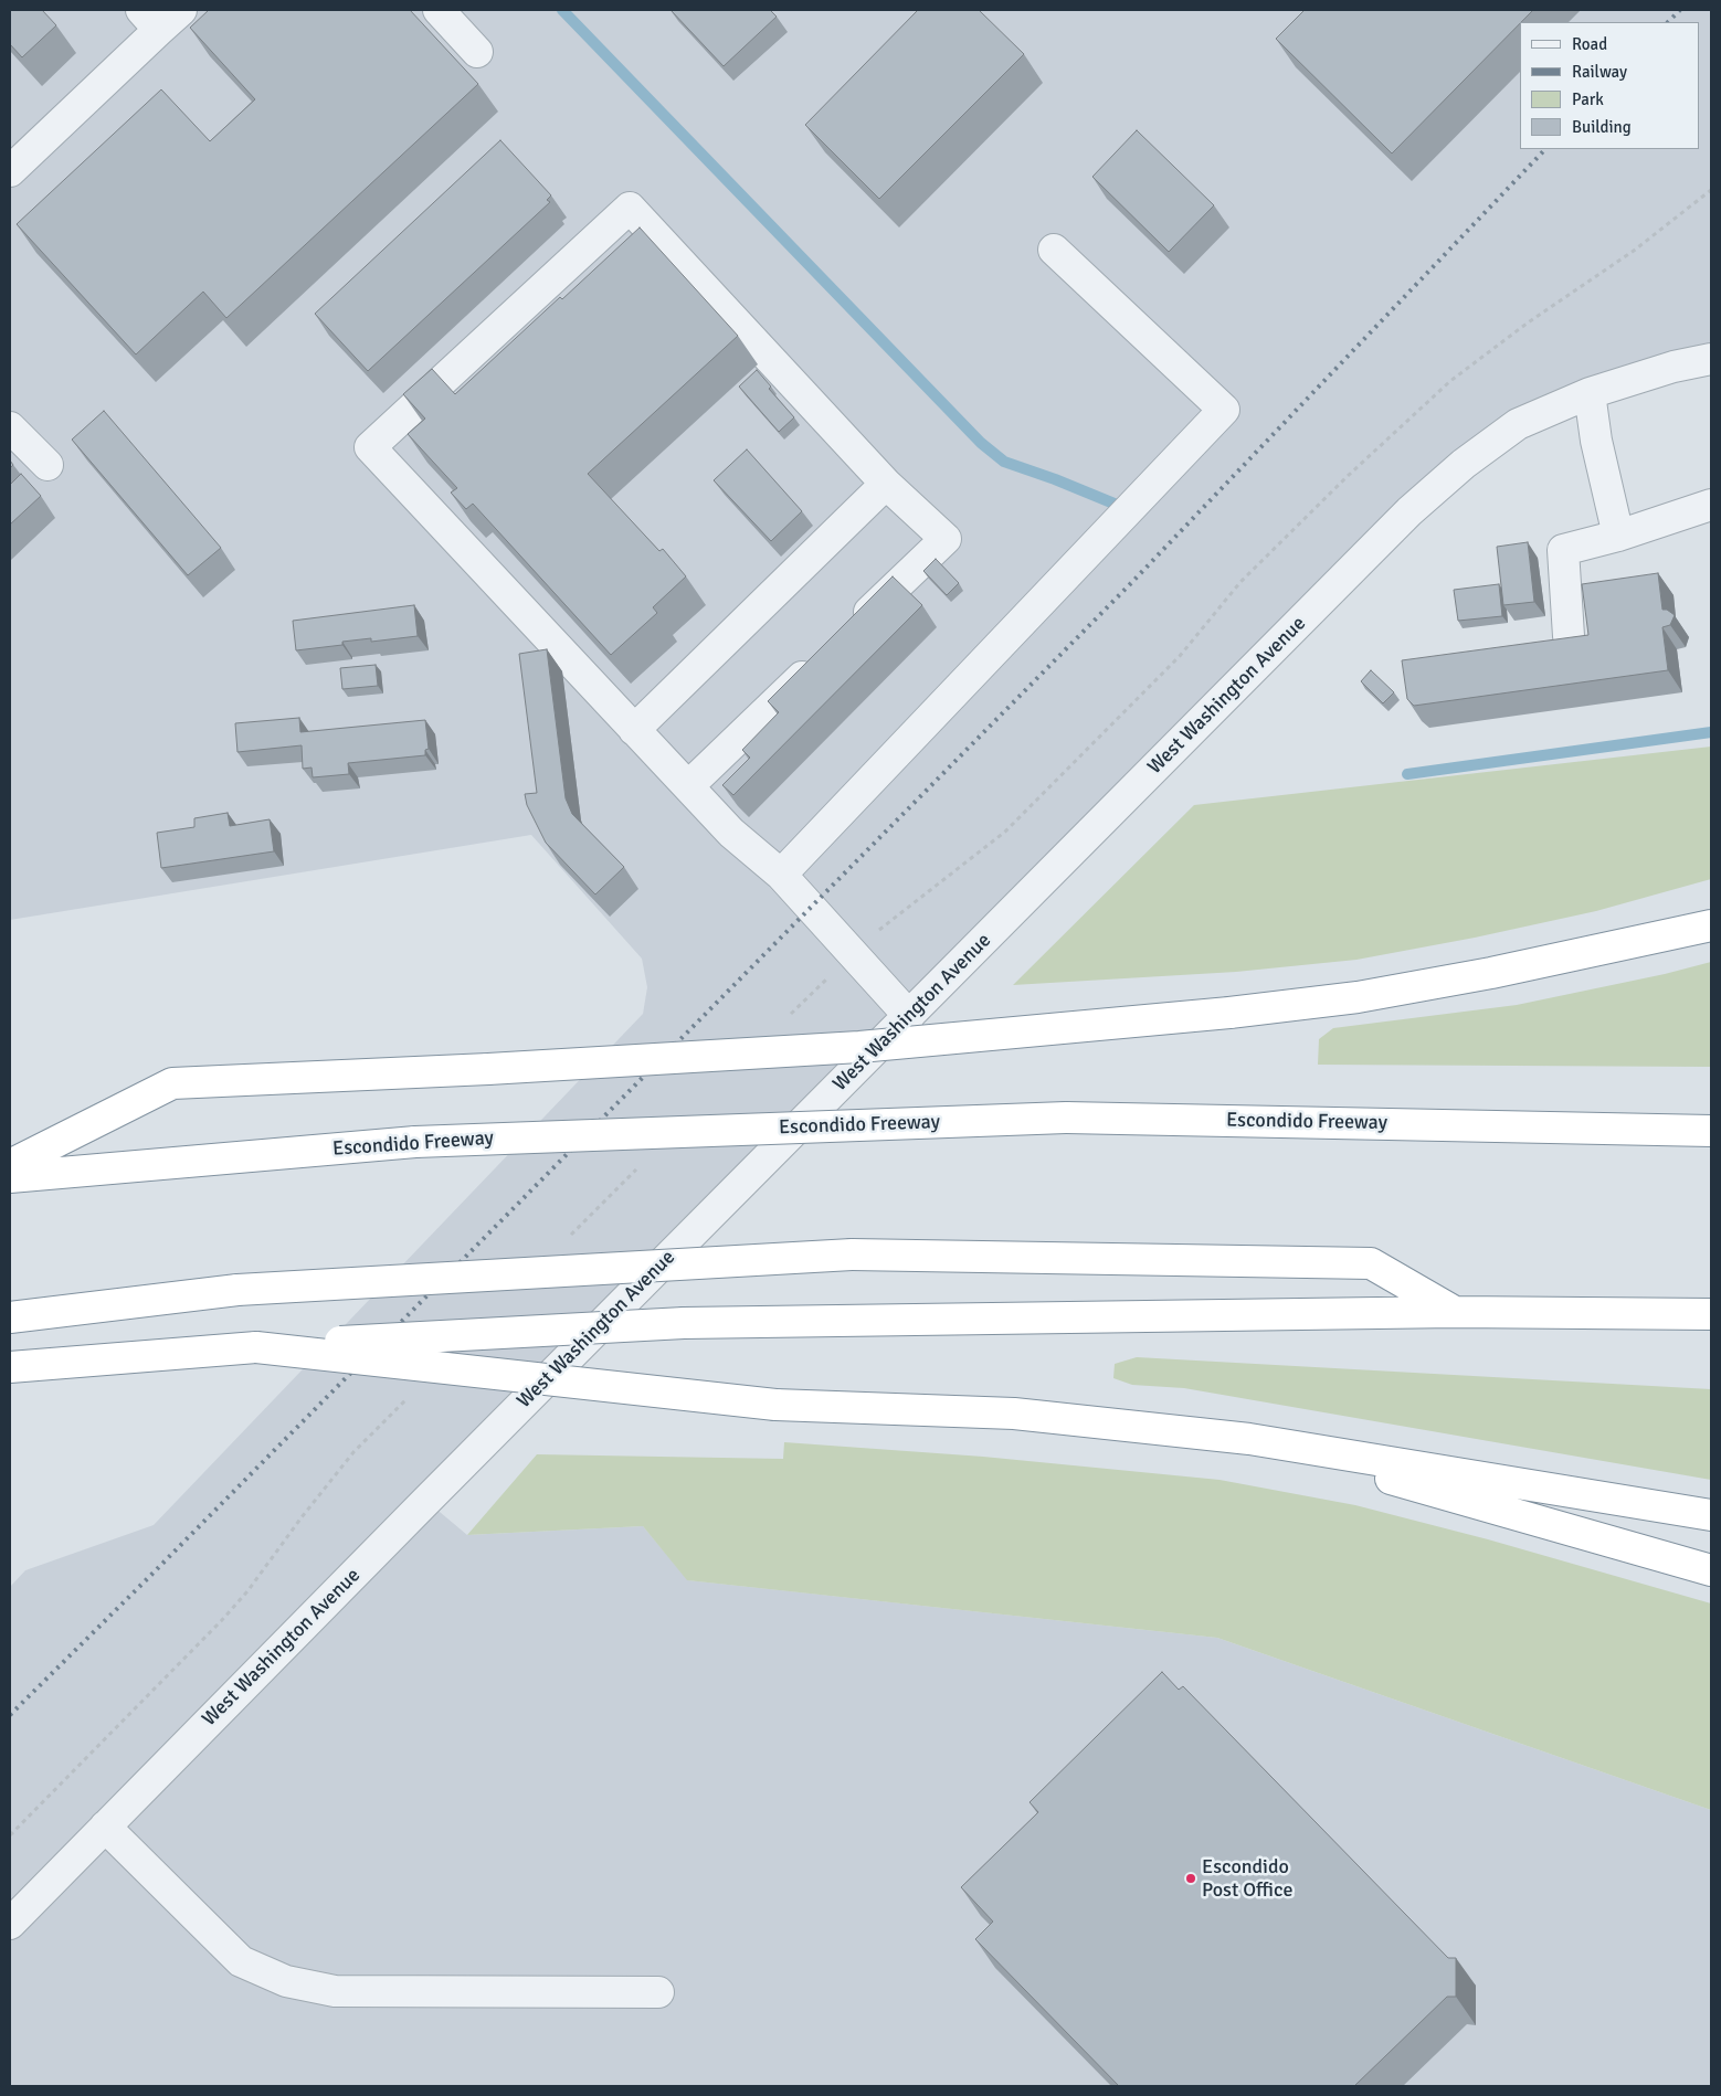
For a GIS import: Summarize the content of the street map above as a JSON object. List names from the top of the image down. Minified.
{"streets":{"highway":["Escondido Freeway"],"street":["West Washington Avenue"]},"places":["Escondido Post Office"],"legend":["Road","Railway","Park","Building"]}
